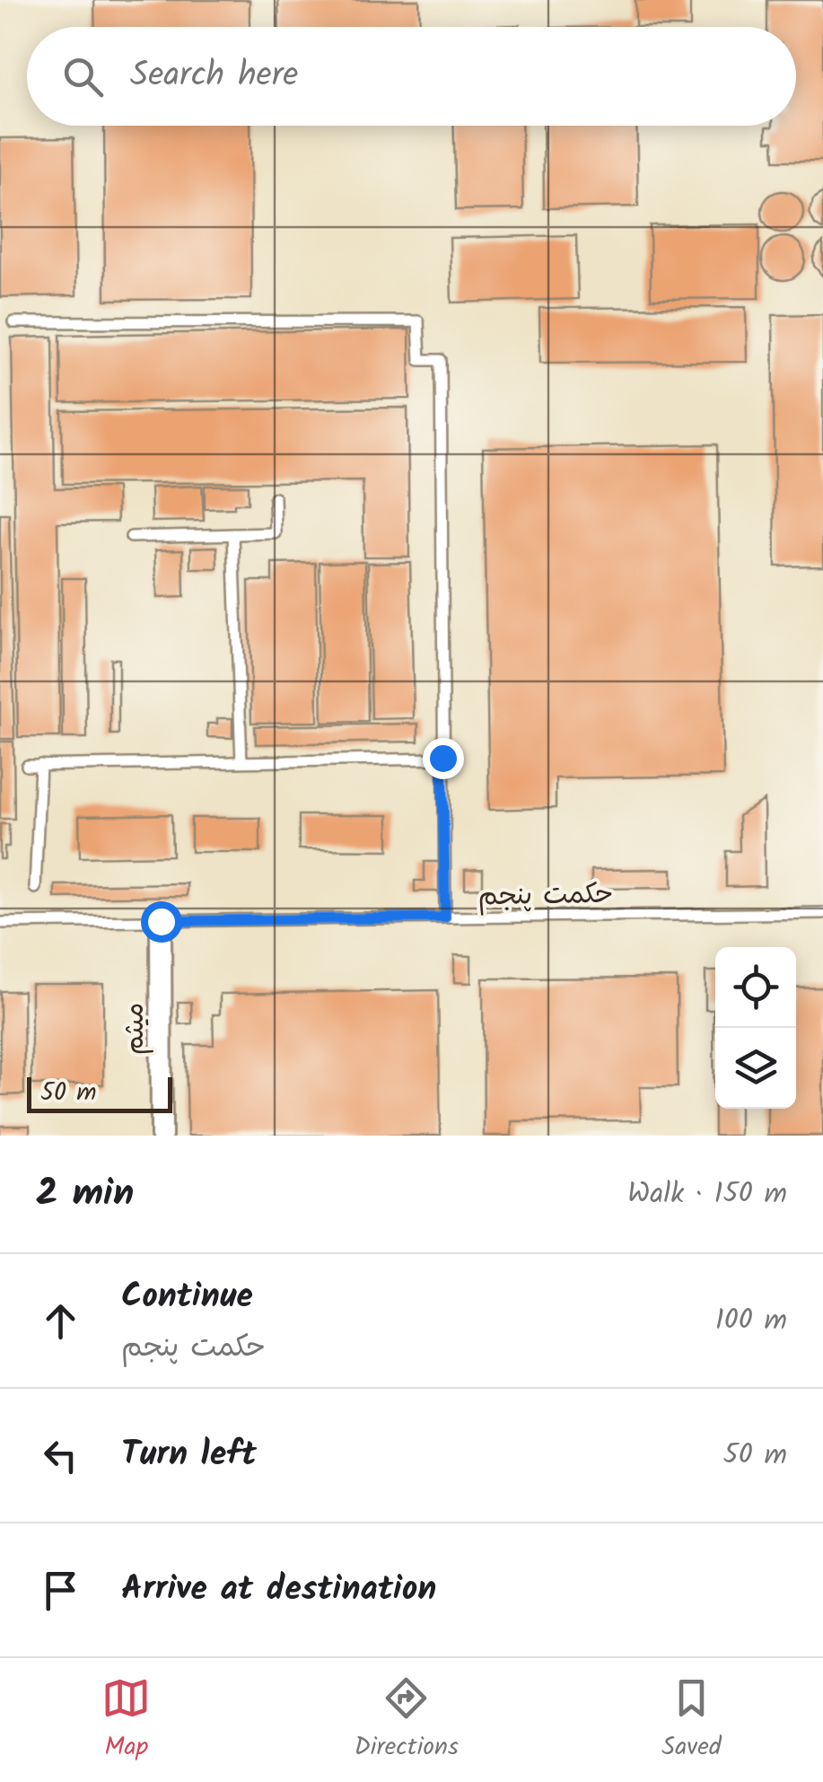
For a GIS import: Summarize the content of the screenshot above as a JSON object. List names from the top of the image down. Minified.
{"streets":{"street":["میثم"],"lane":["حکمت پنجم"]},"crossings":[["حکمت پنجم","میثم"]],"scale_bar":"50 m","page":{"search":"Search here","scale":"50 m","heading":["2 min","Walk · 150 m"],"list":[["Continue","حکمت پنجم","100 m"],["Turn left","50 m"],"Arrive at destination"],"nav":["Map","Directions","Saved"]}}
